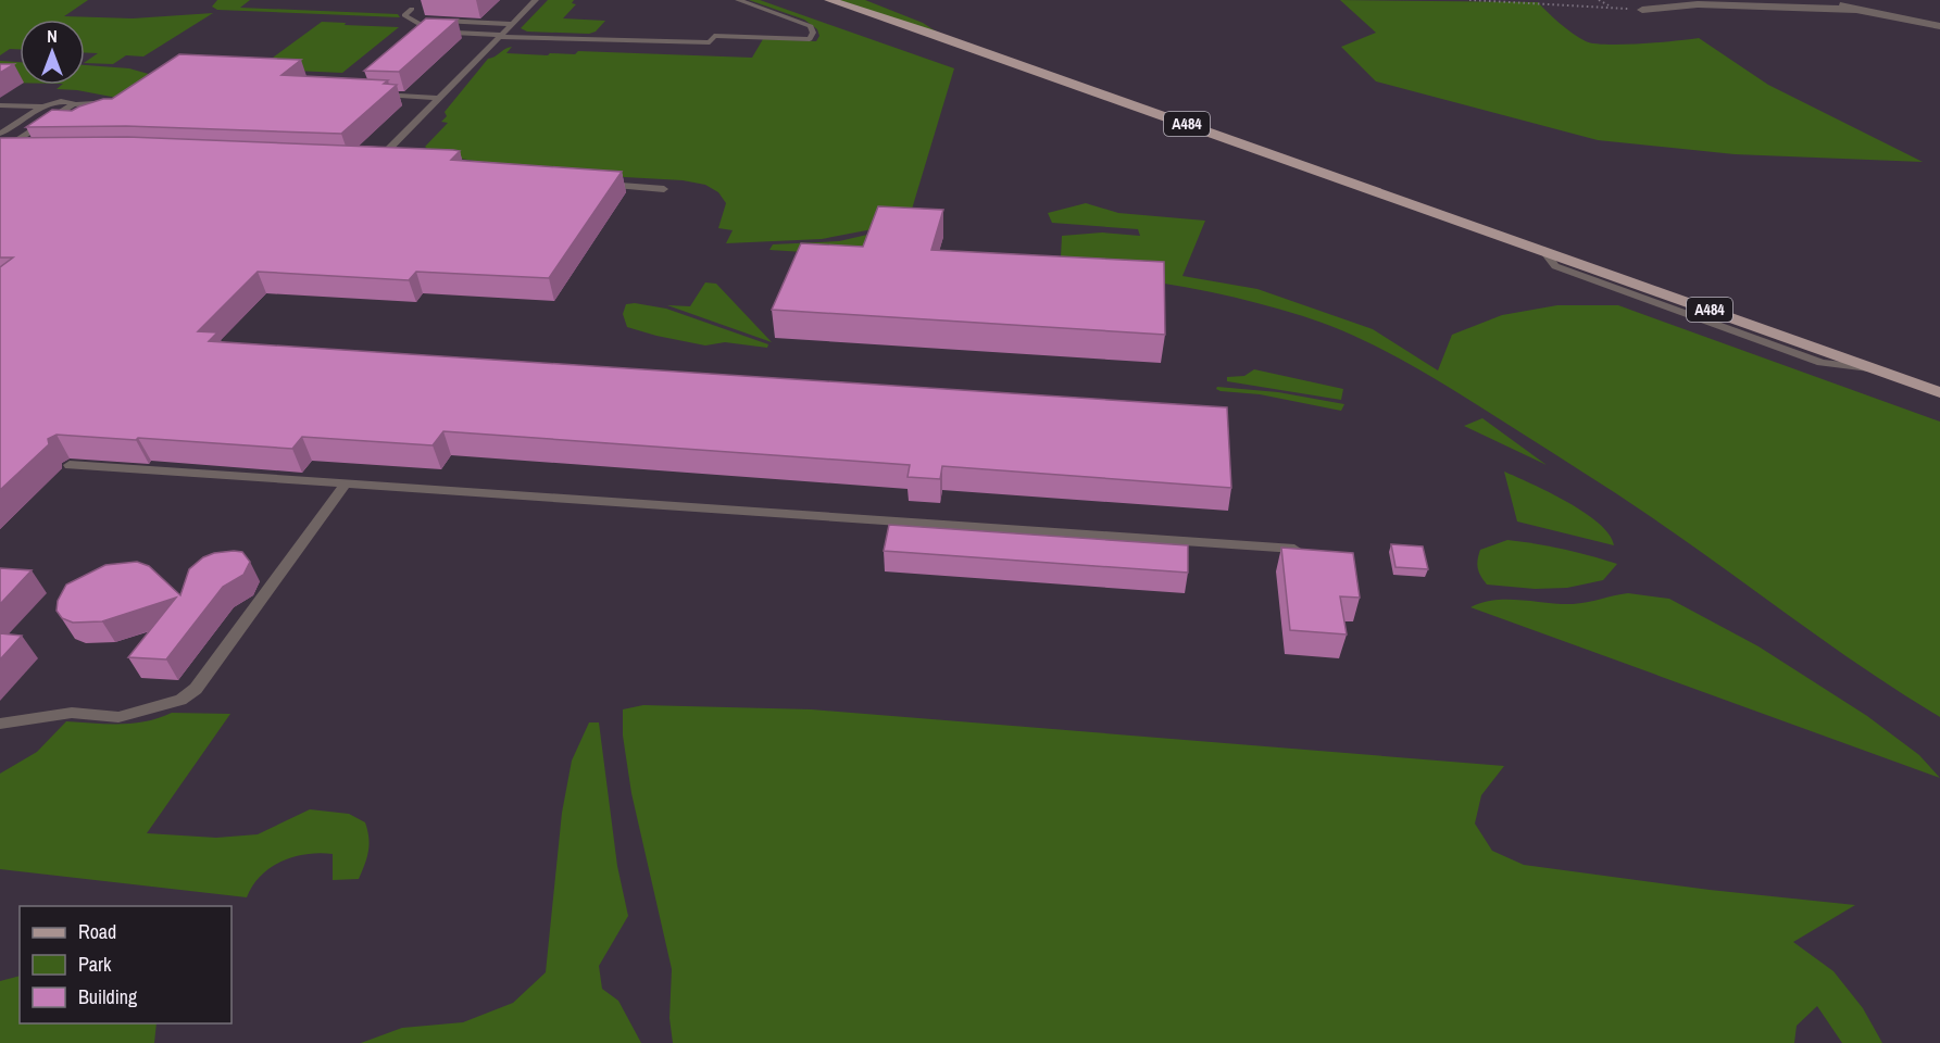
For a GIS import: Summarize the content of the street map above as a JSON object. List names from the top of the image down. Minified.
{"streets":{"main road":["A484"]},"legend":["Road","Park","Building"],"north":"top"}
